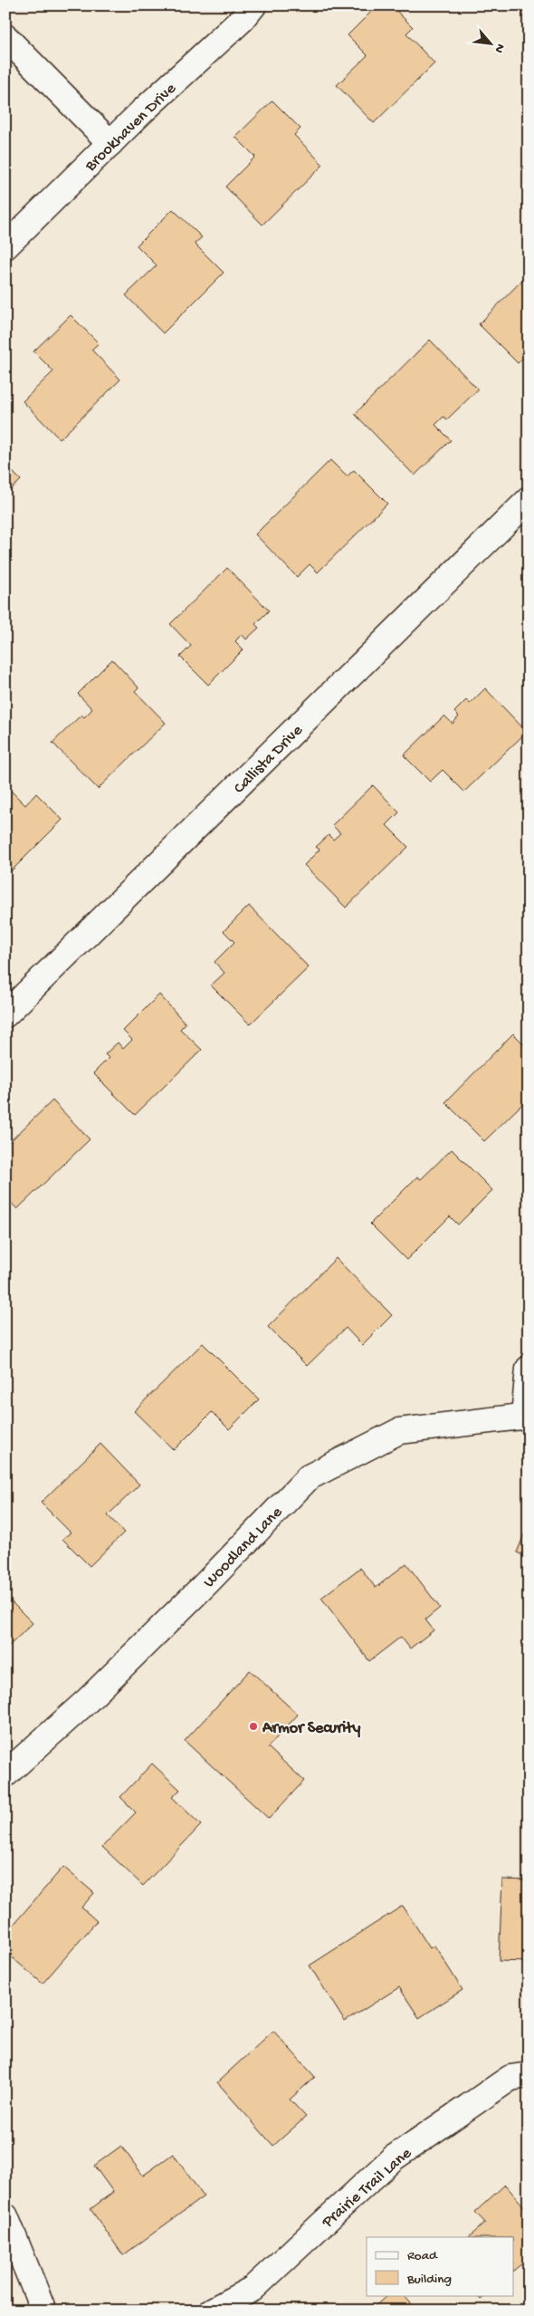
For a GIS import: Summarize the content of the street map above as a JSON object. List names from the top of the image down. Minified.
{"streets":{"street":["Brookhaven Drive","Callista Drive","Woodland Lane","Prairie Trail Lane"]},"places":["Armor Security"],"legend":["Road","Building"],"north":"bottom right"}
